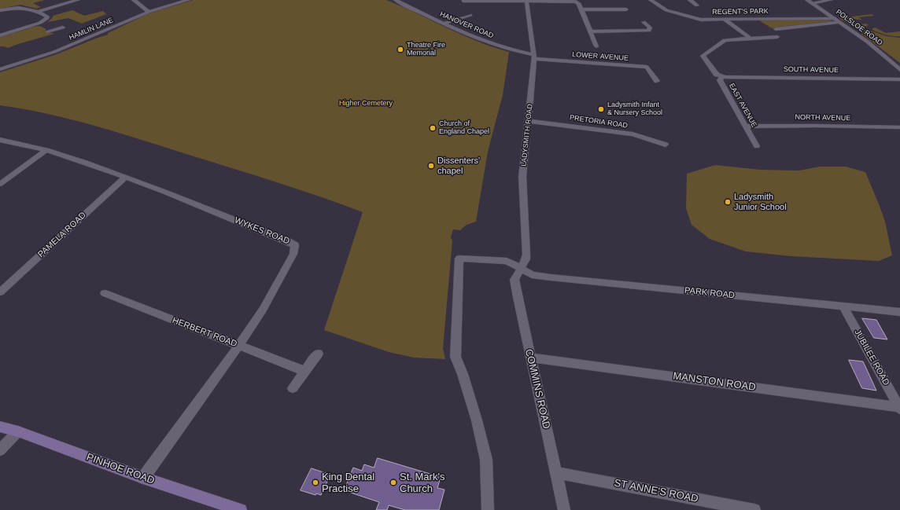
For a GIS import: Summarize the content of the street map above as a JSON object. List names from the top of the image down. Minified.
{"streets":{"main road":["PINHOE ROAD"],"street":["REGENT'S PARK","HANOVER ROAD","POLSLOE ROAD","HAMLIN LANE","LOWER AVENUE","SOUTH AVENUE","EAST AVENUE","NORTH AVENUE","PRETORIA ROAD","LADYSMITH ROAD","WYKES ROAD","PAMELA ROAD","PARK ROAD","HERBERT ROAD","JUBILEE ROAD","MANSTON ROAD","COMMINS ROAD","ST ANNE'S ROAD"]},"crossings":[["REGENT'S PARK","POLSLOE ROAD"],["HANOVER ROAD","LOWER AVENUE"],["HANOVER ROAD","LADYSMITH ROAD"],["LOWER AVENUE","LADYSMITH ROAD"],["SOUTH AVENUE","EAST AVENUE"],["EAST AVENUE","NORTH AVENUE"],["PRETORIA ROAD","LADYSMITH ROAD"],["LADYSMITH ROAD","PARK ROAD"],["LADYSMITH ROAD","COMMINS ROAD"],["WYKES ROAD","PAMELA ROAD"],["WYKES ROAD","HERBERT ROAD"],["WYKES ROAD","PINHOE ROAD"],["PARK ROAD","JUBILEE ROAD"],["PARK ROAD","COMMINS ROAD"],["JUBILEE ROAD","MANSTON ROAD"],["MANSTON ROAD","COMMINS ROAD"],["COMMINS ROAD","ST ANNE'S ROAD"]],"parks":["Higher Cemetery"],"places":["Theatre Fire Memorial","Ladysmith Infant & Nursery School","Church of England Chapel","Dissenters' chapel","Ladysmith Junior School","King Dental Practise","St. Mark's Church"]}
